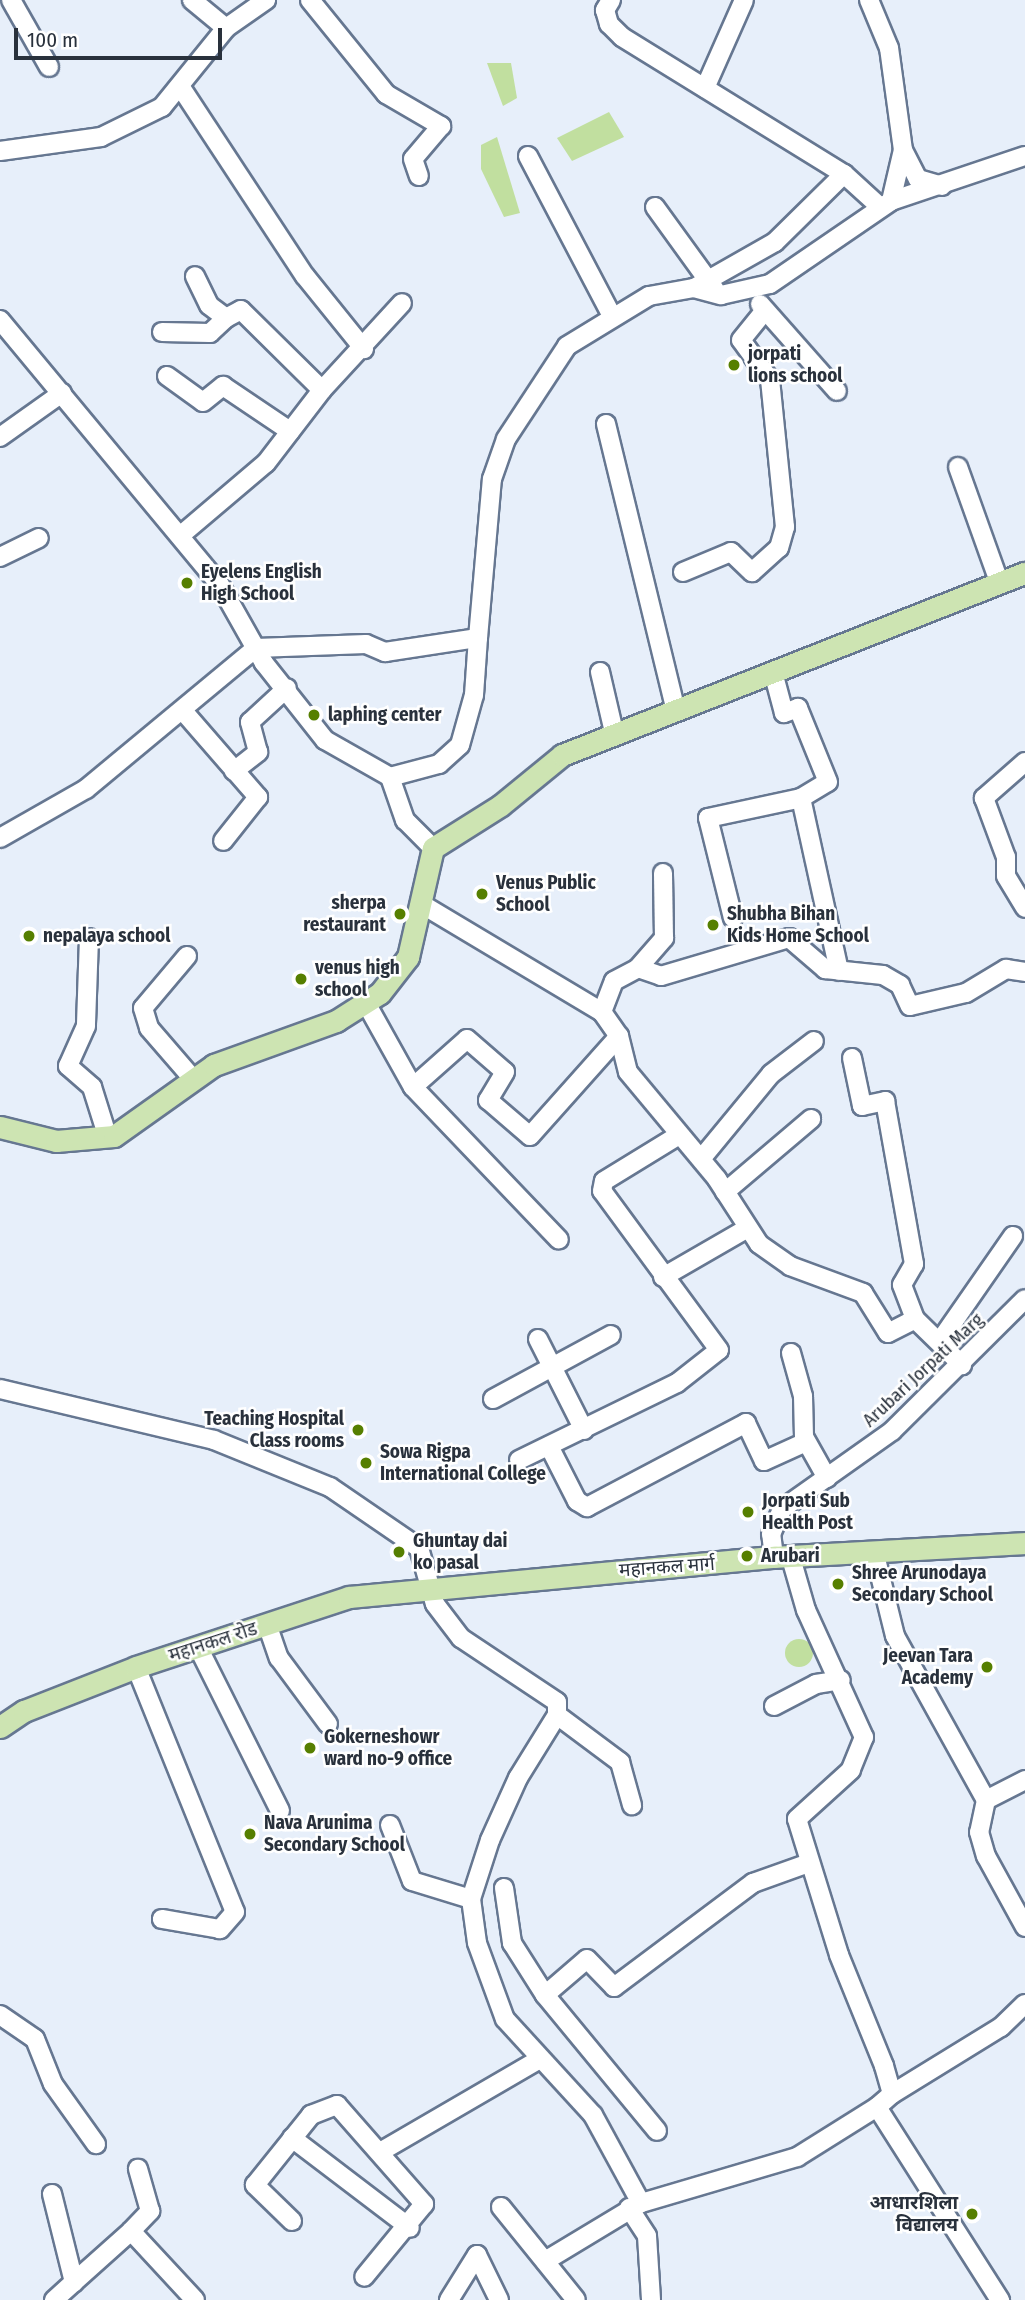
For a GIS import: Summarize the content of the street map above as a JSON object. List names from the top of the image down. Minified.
{"streets":{"main road":["महानकल मार्ग","महानकल रोड"],"street":["Arubari Jorpati Marg"]},"crossings":[["Arubari Jorpati Marg","महानकल मार्ग"],["महानकल मार्ग","महानकल रोड"]],"places":["jorpati lions school","Eyelens English High School","laphing center","Venus Public School","sherpa restaurant","Shubha Bihan Kids Home School","nepalaya school","venus high school","Teaching Hospital Class rooms","Sowa Rigpa International College","Jorpati Sub Health Post","Ghuntay dai ko pasal","Arubari","Shree Arunodaya Secondary School","Jeevan Tara Academy","Gokerneshowr ward no-9 office","Nava Arunima Secondary School","आधारशिला विद्यालय"],"scale_bar":"100 m"}
